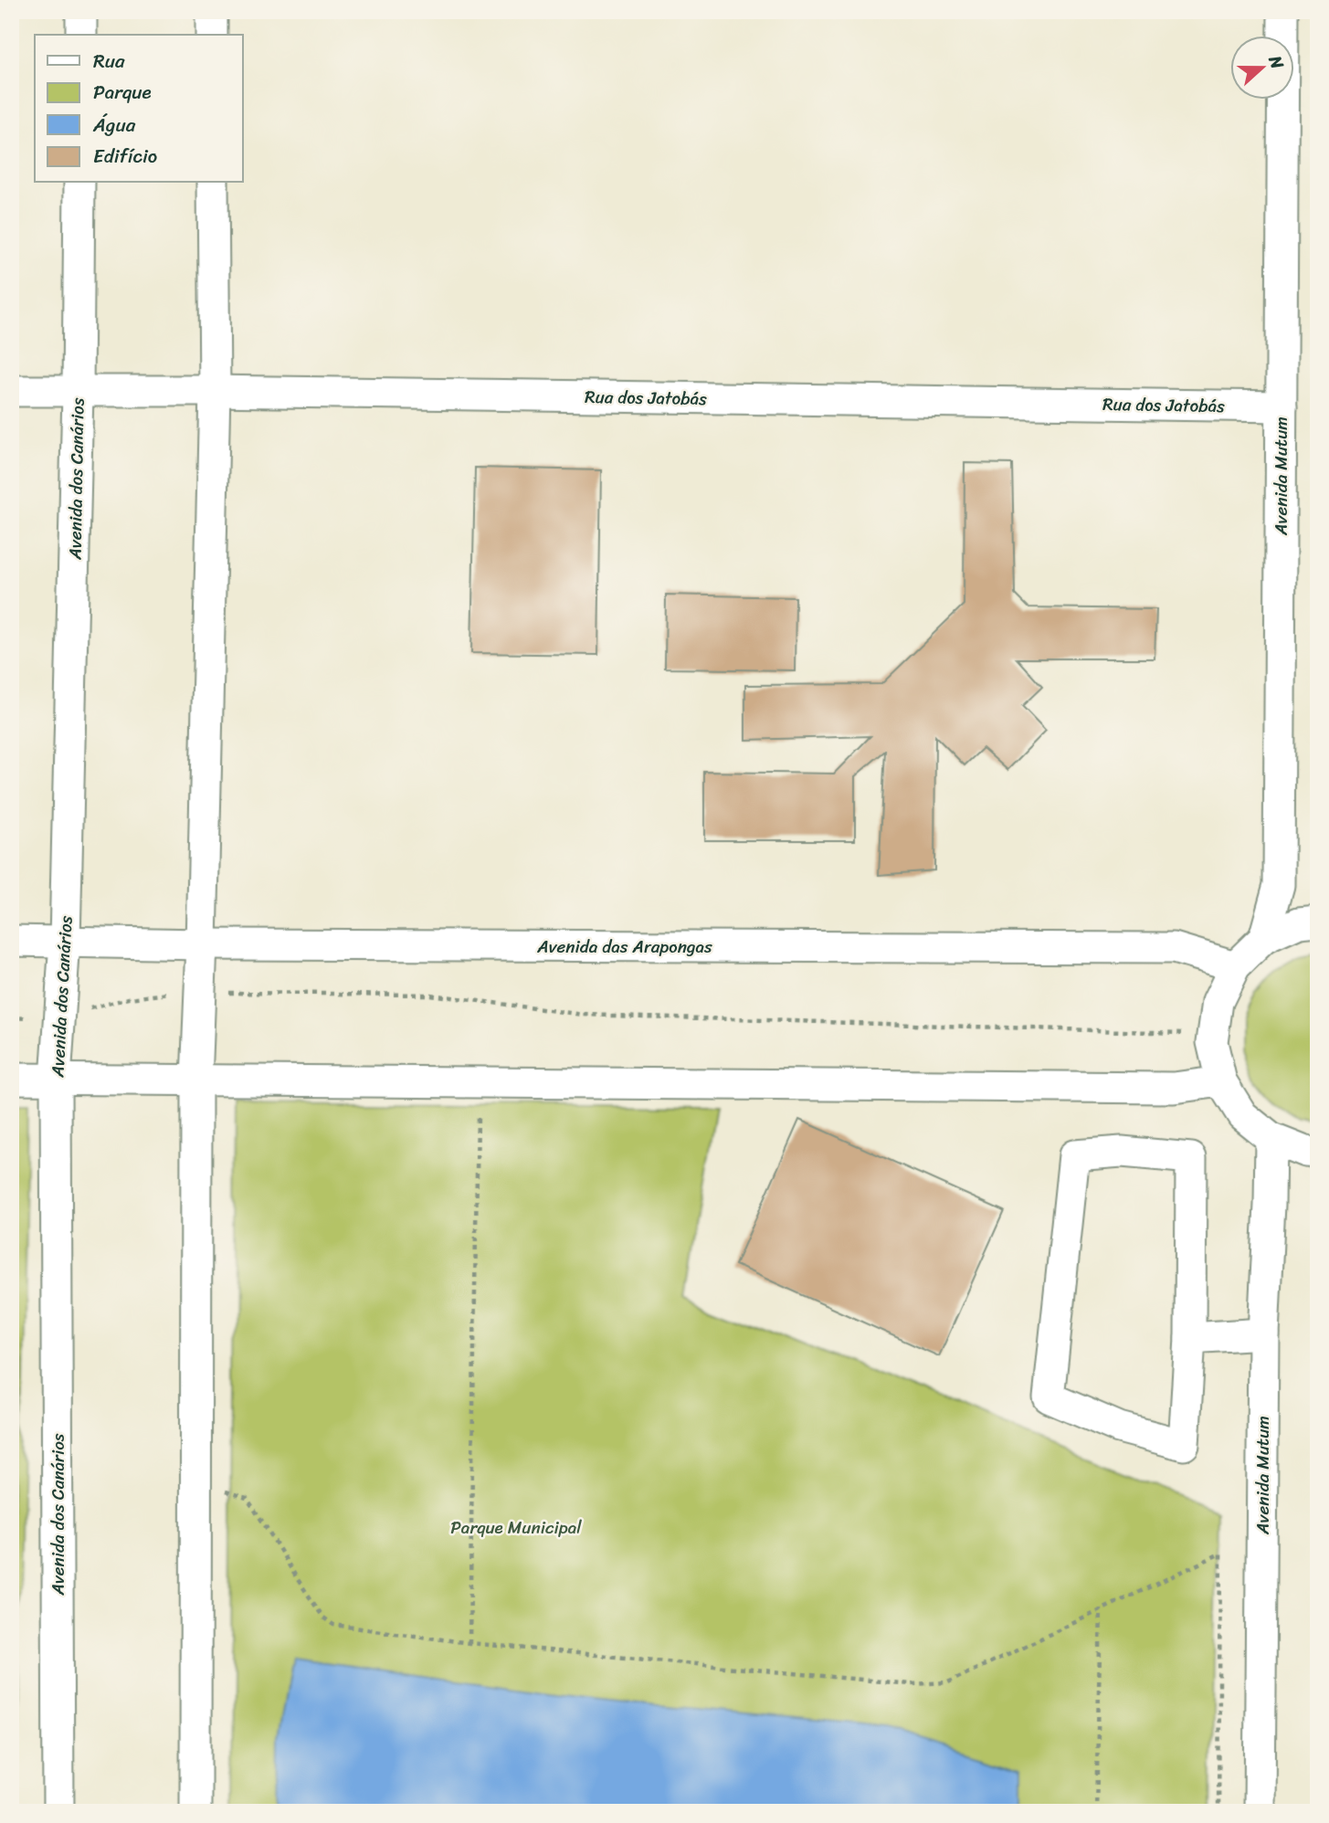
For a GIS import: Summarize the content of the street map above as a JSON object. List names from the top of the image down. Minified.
{"streets":{"street":["Rua dos Jatobás","Avenida Mutum","Avenida dos Canários","Avenida das Arapongas"]},"crossings":[["Rua dos Jatobás","Avenida Mutum"],["Rua dos Jatobás","Avenida dos Canários"],["Avenida dos Canários","Avenida das Arapongas"]],"parks":["Parque Municipal"],"legend":["Rua","Parque","Água","Edifício"],"north":"right"}
